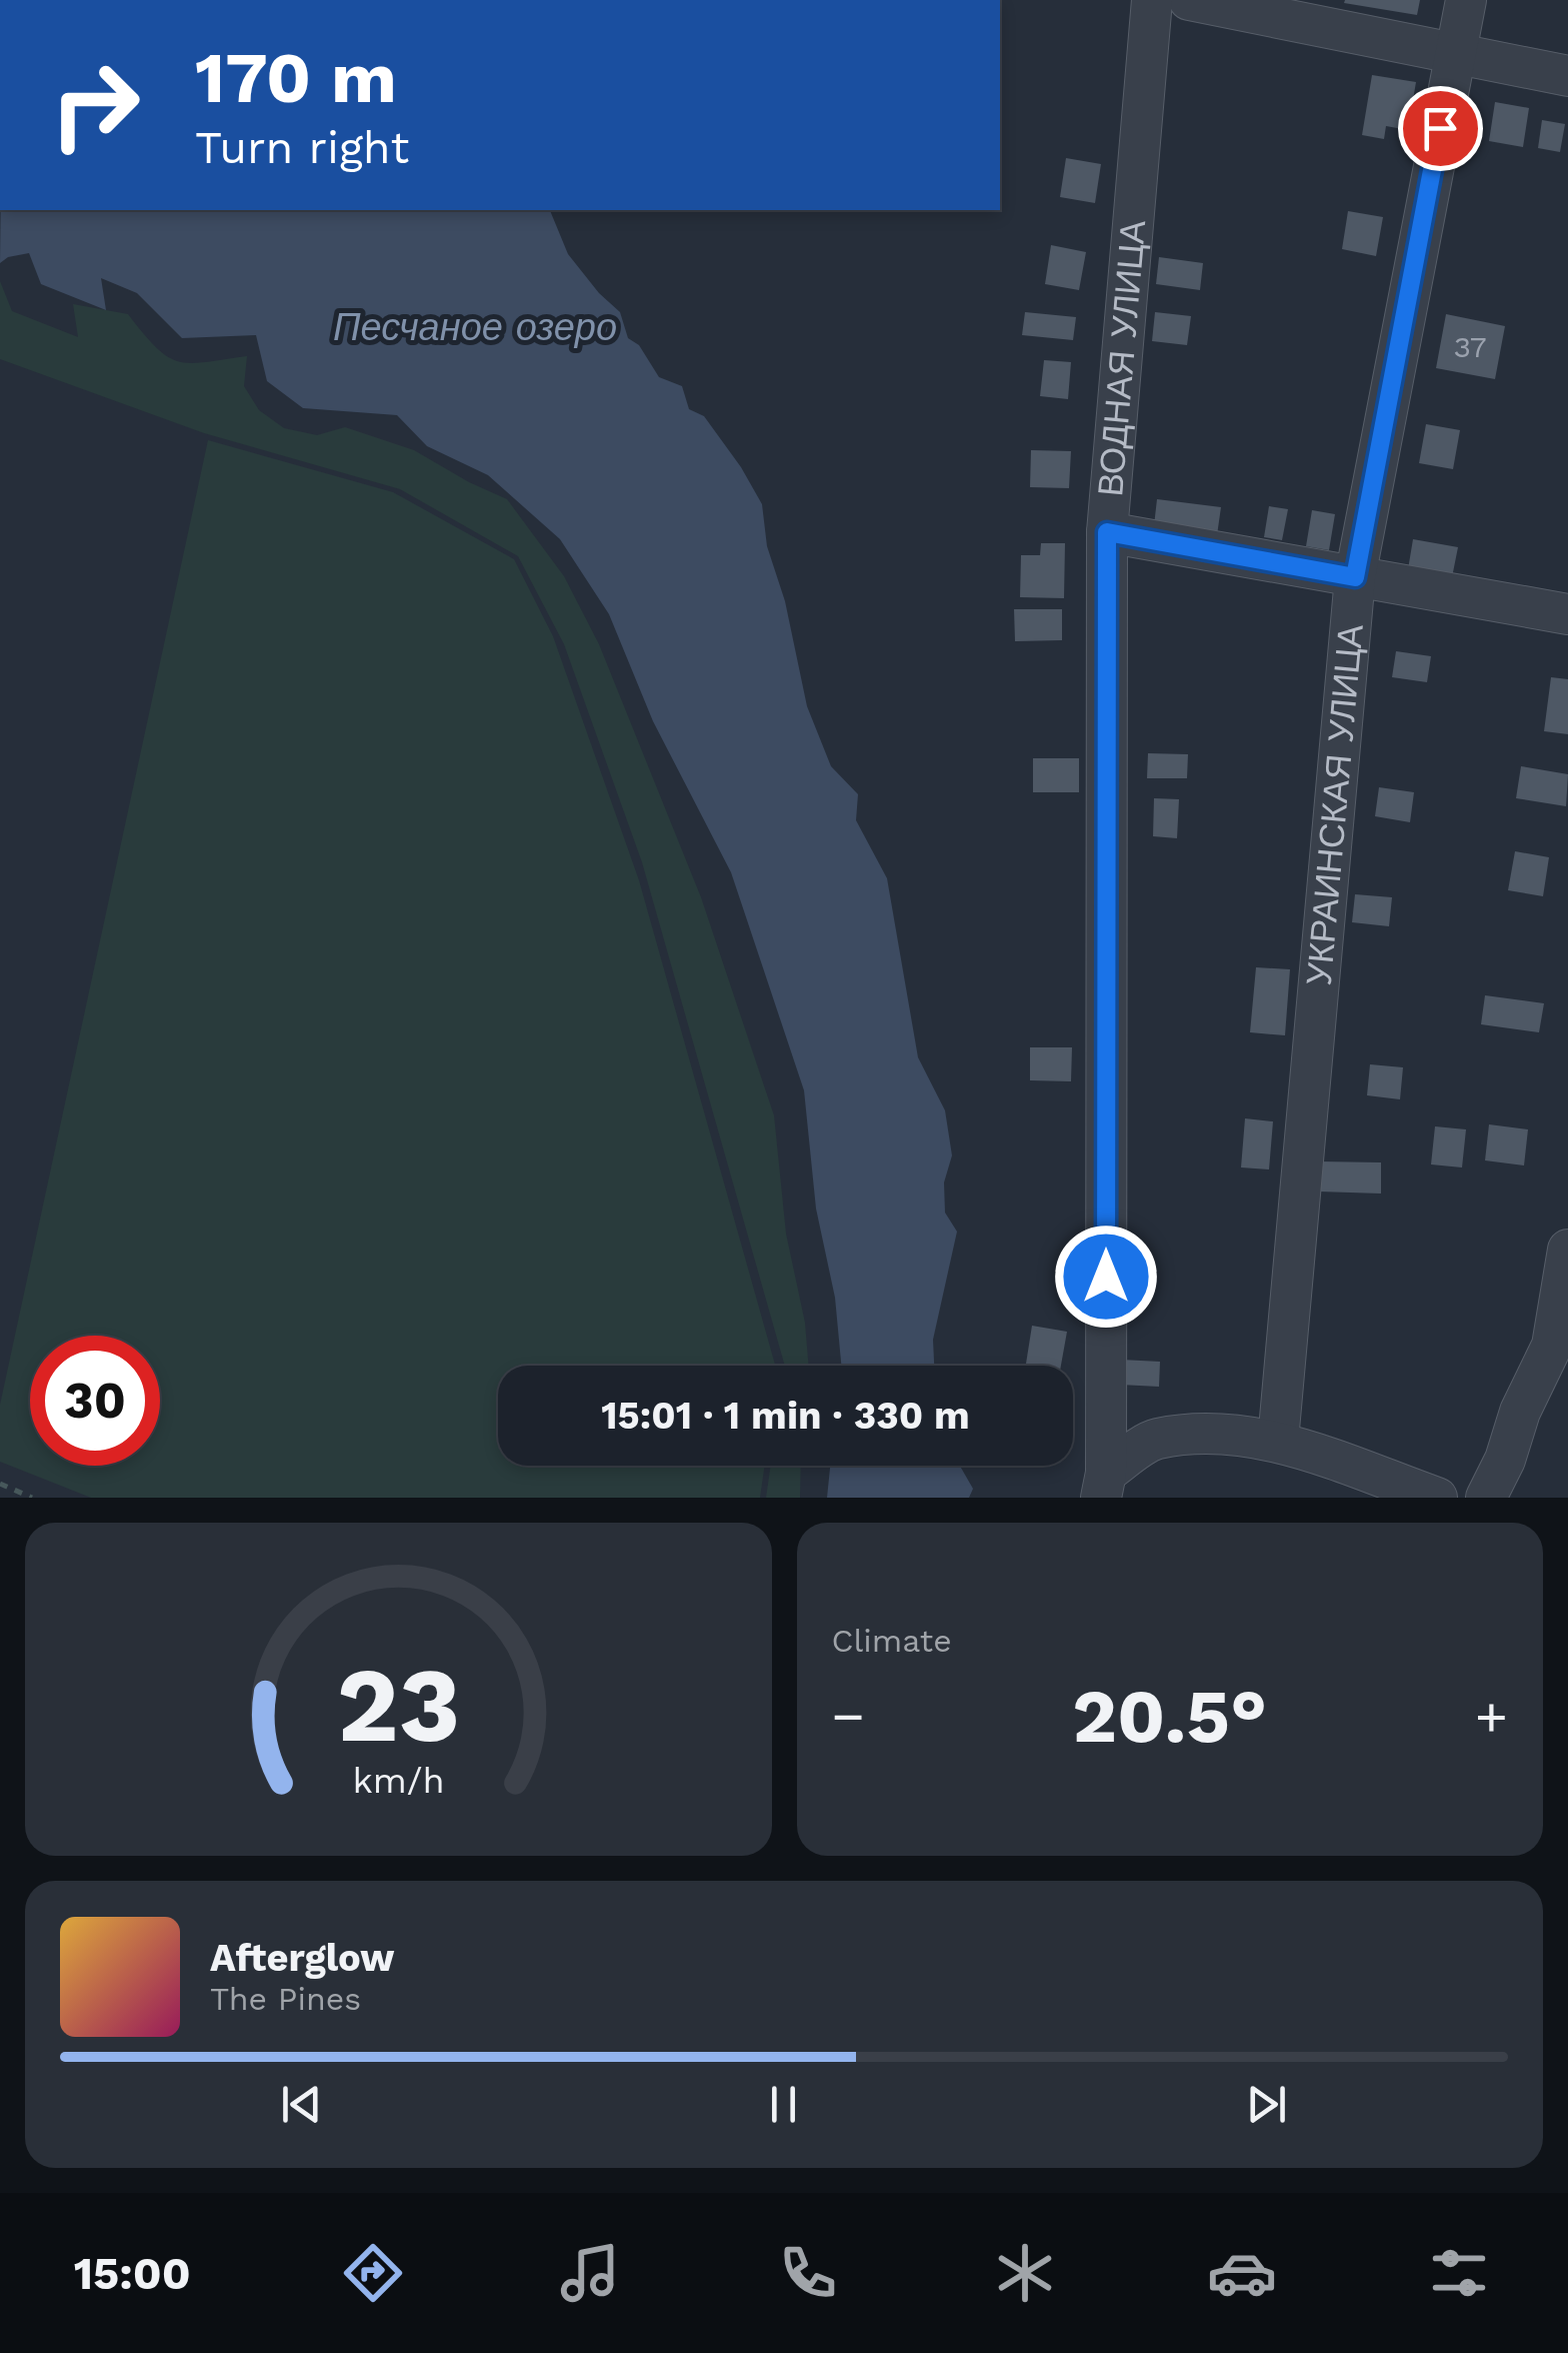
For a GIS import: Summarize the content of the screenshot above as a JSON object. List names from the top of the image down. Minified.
{"streets":{"street":["ВОДНАЯ УЛИЦА","УКРАИНСКАЯ УЛИЦА"]},"water":["Песчаное озеро"],"house_numbers":["37"],"page":{"turn":["170 m","Turn right"],"limit":"30","trip":"15:01 · 1 min · 330 m","tile":"Climate","heat":["−","20.5°","+"],"song":["Afterglow","The Pines"],"tabs":"15:00","gauge":["23","km/h"]}}
